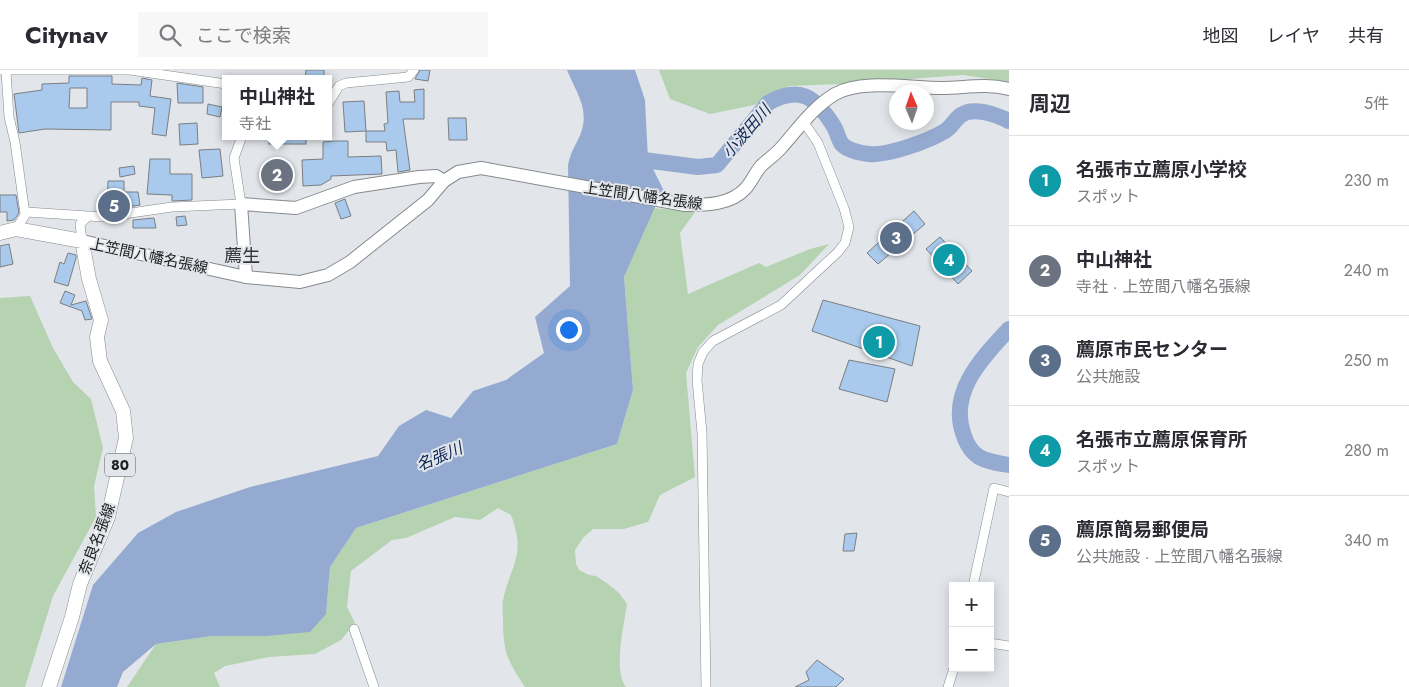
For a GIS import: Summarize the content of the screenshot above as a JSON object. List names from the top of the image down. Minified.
{"streets":{"main road":["上笠間八幡名張線","80","奈良名張線"]},"crossings":[["上笠間八幡名張線","奈良名張線"]],"districts":["薦生"],"water":["小波田川","名張川"],"north":"top","page":{"header":"Citynav","search":"ここで検索","nav":["地図","レイヤ","共有"],"heading":["周辺","5件"],"popup":["中山神社","寺社"],"list":[{"mark":"1","name":"名張市立薦原小学校","note":"スポット","value":"230 m"},{"mark":"2","name":"中山神社","note":"寺社 · 上笠間八幡名張線","value":"240 m"},{"mark":"3","name":"薦原市民センター","note":"公共施設","value":"250 m"},{"mark":"4","name":"名張市立薦原保育所","note":"スポット","value":"280 m"},{"mark":"5","name":"薦原簡易郵便局","note":"公共施設 · 上笠間八幡名張線","value":"340 m"}],"pins":["2","5","3","4","1"],"map_buttons":["+","−"]}}
